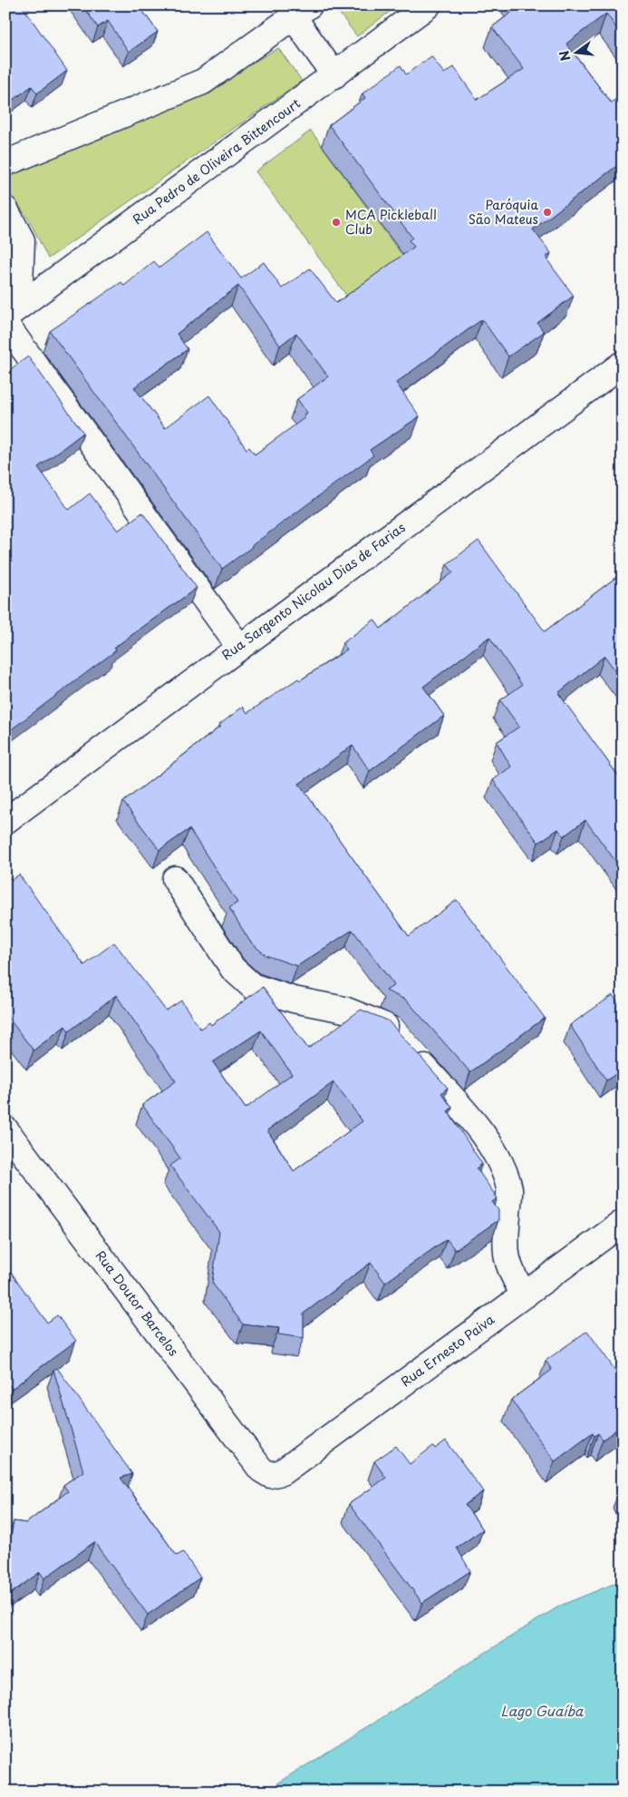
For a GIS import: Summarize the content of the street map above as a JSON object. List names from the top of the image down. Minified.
{"streets":{"street":["Rua Pedro de Oliveira Bittencourt","Rua Sargento Nicolau Dias de Farias","Rua Doutor Barcelos","Rua Ernesto Paiva"]},"crossings":[["Rua Doutor Barcelos","Rua Ernesto Paiva"]],"water":["Lago Guaíba"],"places":["Paróquia São Mateus","MCA Pickleball Club"],"north":"left"}
